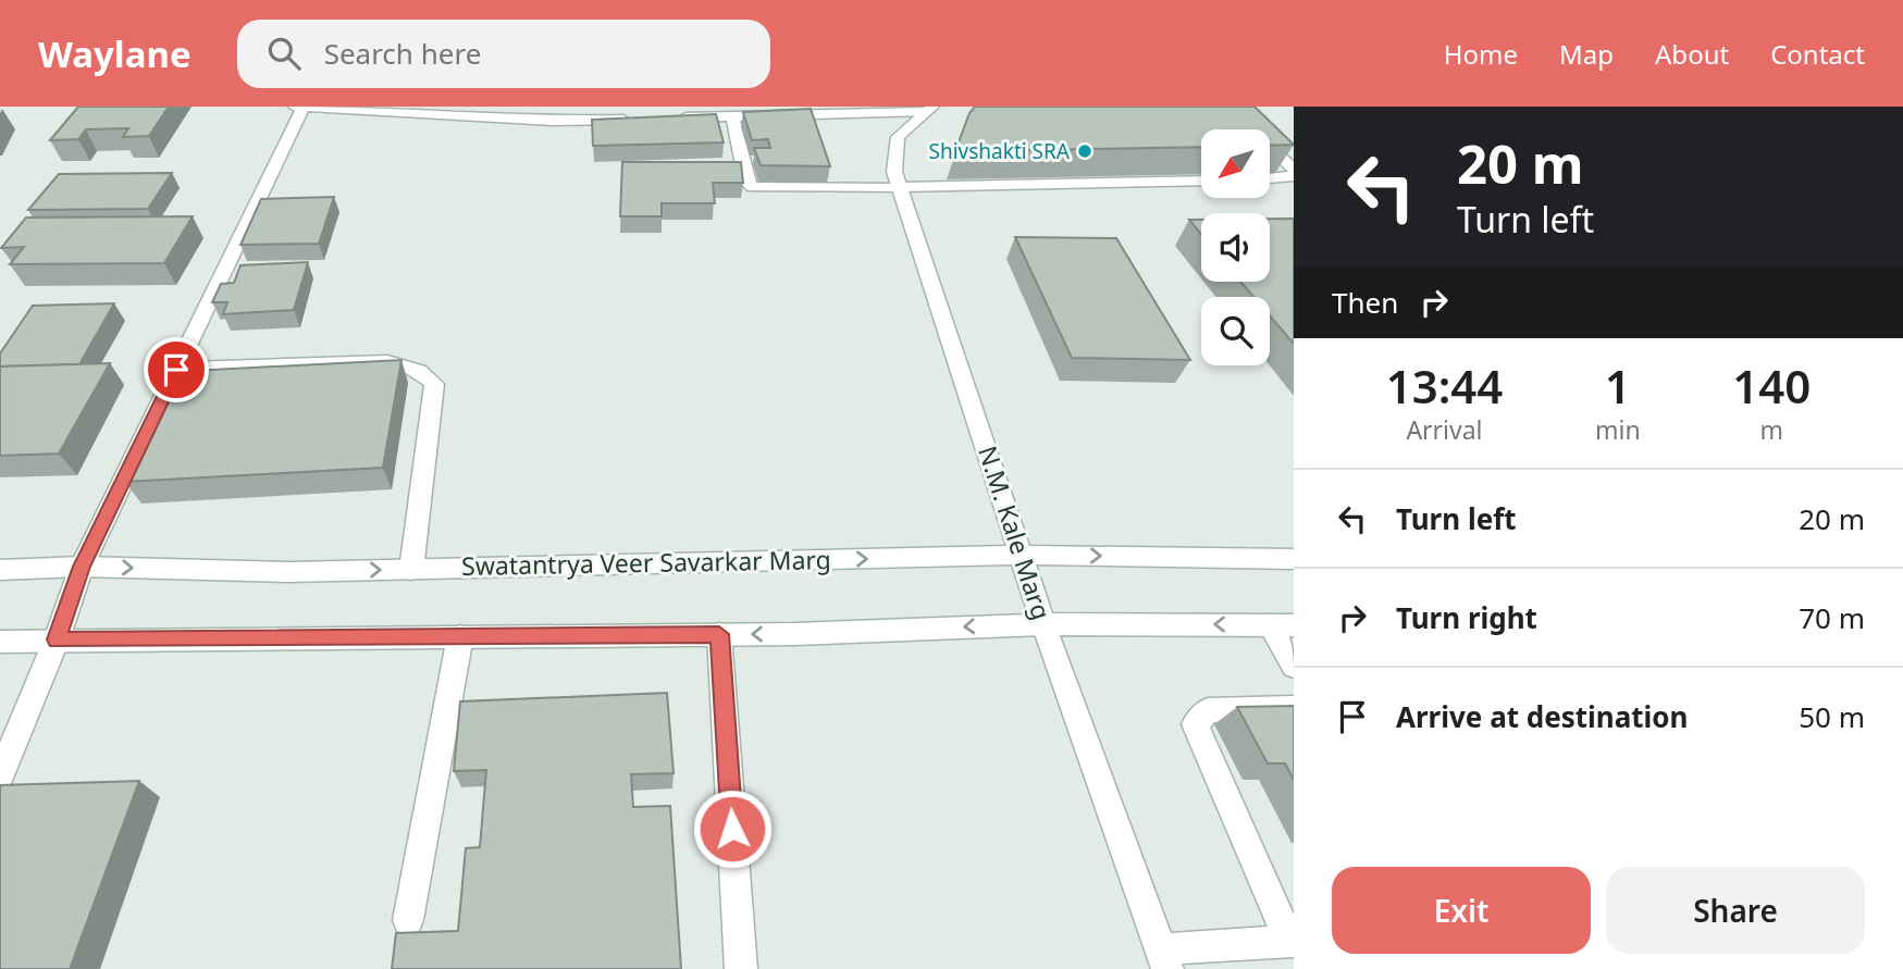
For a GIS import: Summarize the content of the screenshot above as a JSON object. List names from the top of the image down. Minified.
{"streets":{"street":["N.M. Kale Marg","Swatantrya Veer Savarkar Marg"]},"crossings":[["N.M. Kale Marg","Swatantrya Veer Savarkar Marg"]],"places":["Shivshakti SRA"],"north":"bottom left","page":{"header":"Waylane","search":"Search here","nav":["Home","Map","About","Contact"],"turn":["20 m","Turn left"],"then":"Then","eta":["13:44","Arrival","1","min","140","m"],"list":[{"name":"Turn left","value":"20 m"},{"name":"Turn right","value":"70 m"},{"name":"Arrive at destination","value":"50 m"}],"buttons":["Exit","Share"]}}
